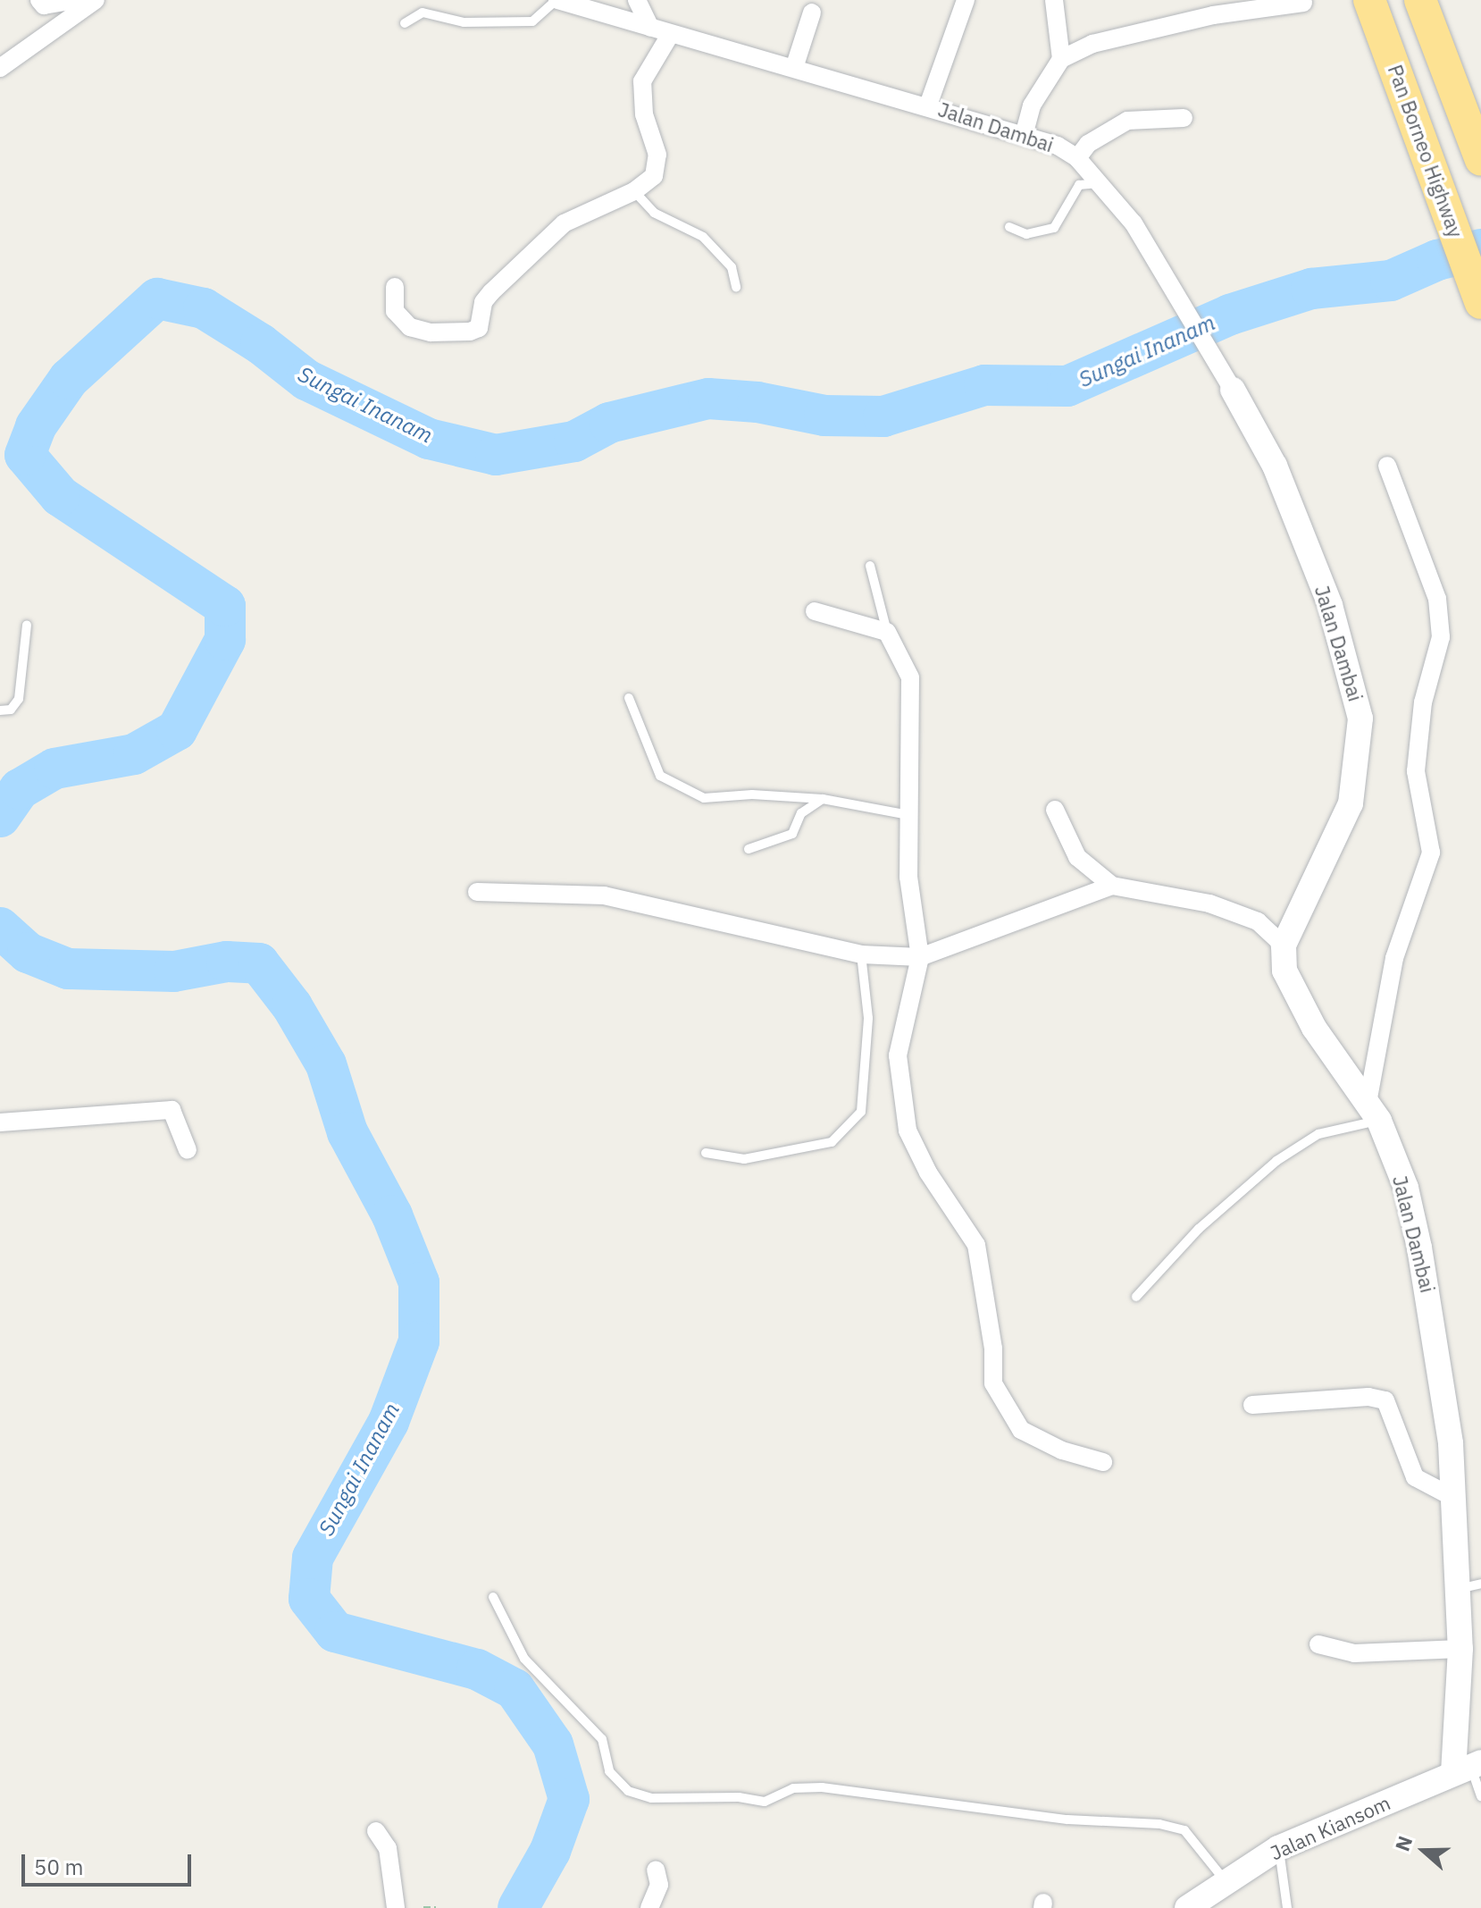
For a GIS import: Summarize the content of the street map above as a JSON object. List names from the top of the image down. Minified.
{"streets":{"highway":["Pan Borneo Highway"],"street":["Jalan Dambai","Jalan Kiansom"]},"crossings":[["Jalan Dambai","Jalan Kiansom"]],"water":["Sungai Inanam"],"scale_bar":"50 m","north":"left"}
